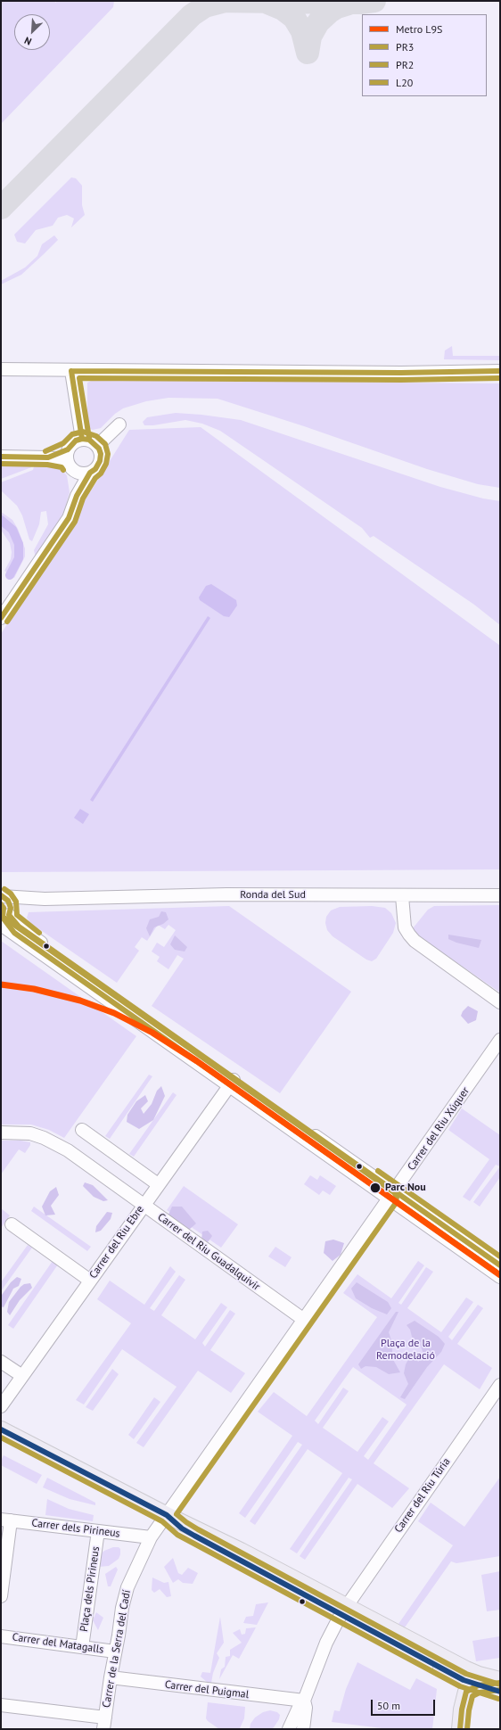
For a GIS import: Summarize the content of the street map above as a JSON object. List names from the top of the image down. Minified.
{"streets":{"street":["Ronda del Sud","Carrer del Riu Xúquer","Carrer del Riu Ebre","Carrer del Riu Guadalquivir","Carrer del Riu Túria","Carrer dels Pirineus","Plaça dels Pirineus","Carrer del Matagalls","Carrer de la Serra del Cadí","Carrer del Puigmal"]},"crossings":[["Carrer del Riu Xúquer","Carrer del Riu Guadalquivir"],["Carrer del Riu Xúquer","Carrer de la Serra del Cadí"],["Carrer del Riu Ebre","Carrer del Riu Guadalquivir"],["Carrer del Riu Túria","Carrer del Puigmal"],["Carrer dels Pirineus","Carrer de la Serra del Cadí"],["Carrer del Matagalls","Carrer de la Serra del Cadí"],["Carrer de la Serra del Cadí","Carrer del Puigmal"]],"parks":["Plaça de la Remodelació"],"places":["Parc Nou"],"lines":["transit line PR3","transit line PR2","transit line L20","metro line L9S"],"legend":["Metro L9S","PR3","PR2","L20"],"scale_bar":"50 m","north":"bottom left"}
